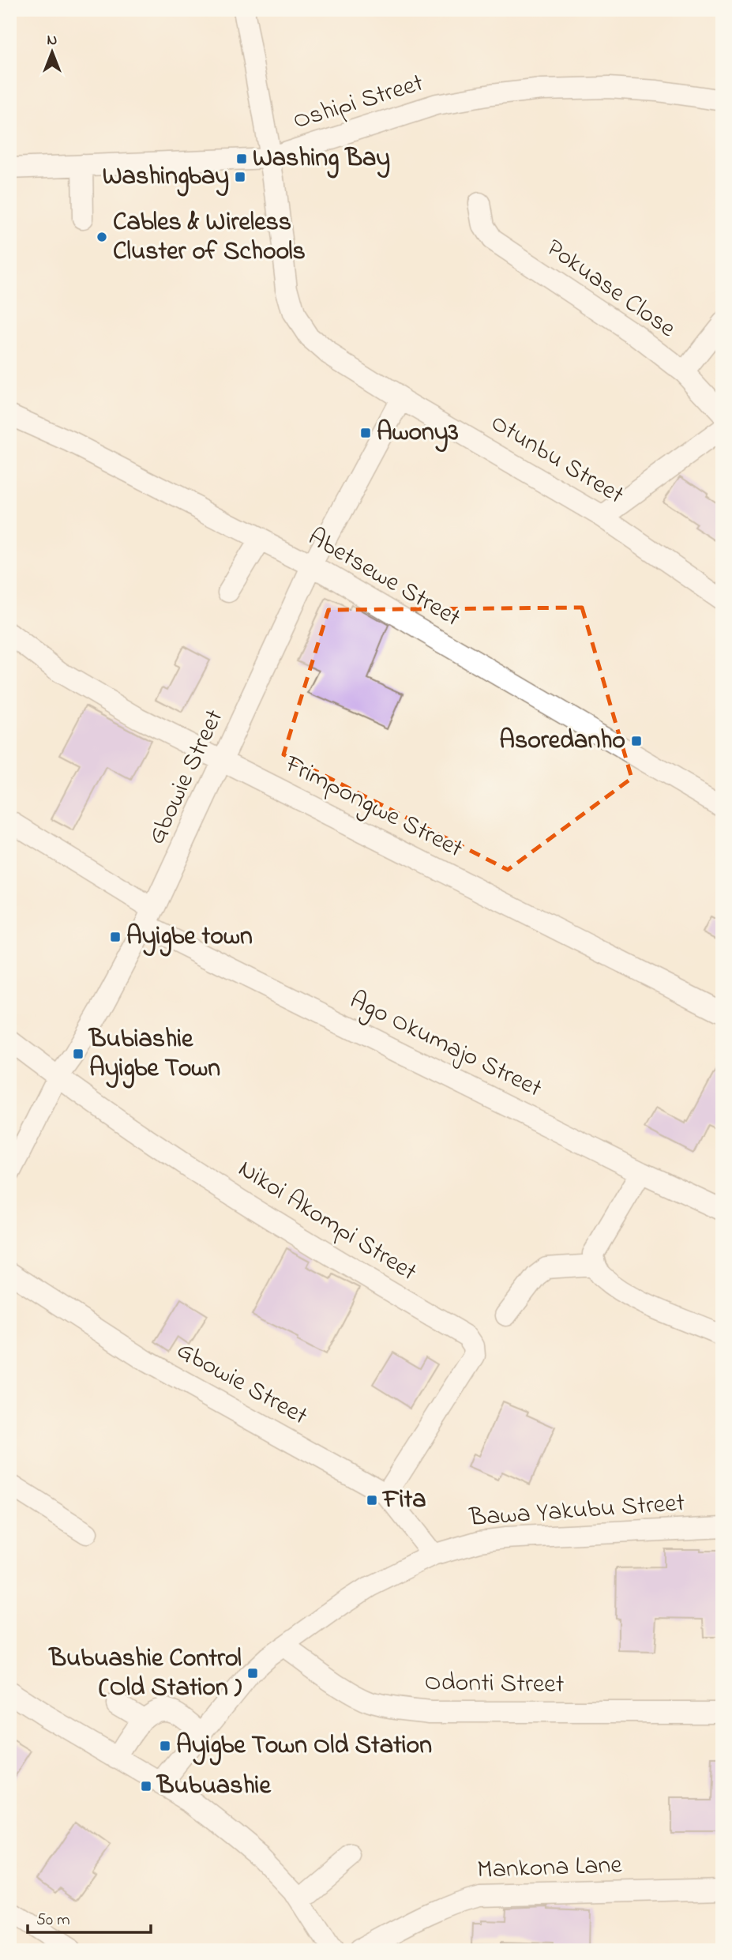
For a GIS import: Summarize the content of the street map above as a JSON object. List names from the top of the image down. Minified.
{"streets":{"street":["Oshipi Street","Pokuase Close","Otunbu Street","Abetsewe Street","Gbowie Street","Frimpongwe Street","Ago Okumajo Street","Nikoi Akompi Street","Bawa Yakubu Street","Odonti Street","Mankona Lane"]},"crossings":[["Oshipi Street","Otunbu Street"],["Otunbu Street","Gbowie Street"],["Abetsewe Street","Gbowie Street"],["Gbowie Street","Frimpongwe Street"],["Gbowie Street","Ago Okumajo Street"],["Gbowie Street","Nikoi Akompi Street"],["Gbowie Street","Bawa Yakubu Street"],["Bawa Yakubu Street","Odonti Street"]],"places":{"transit":["Washing Bay","Washingbay","Awony3","Asoredanho","Ayigbe town","Bubiashie Ayigbe Town","Fita","Bubuashie Control (Old Station )","Ayigbe Town Old Station","Bubuashie"],"other":["Cables & Wireless Cluster of Schools"]},"scale_bar":"50 m","north":"top"}
